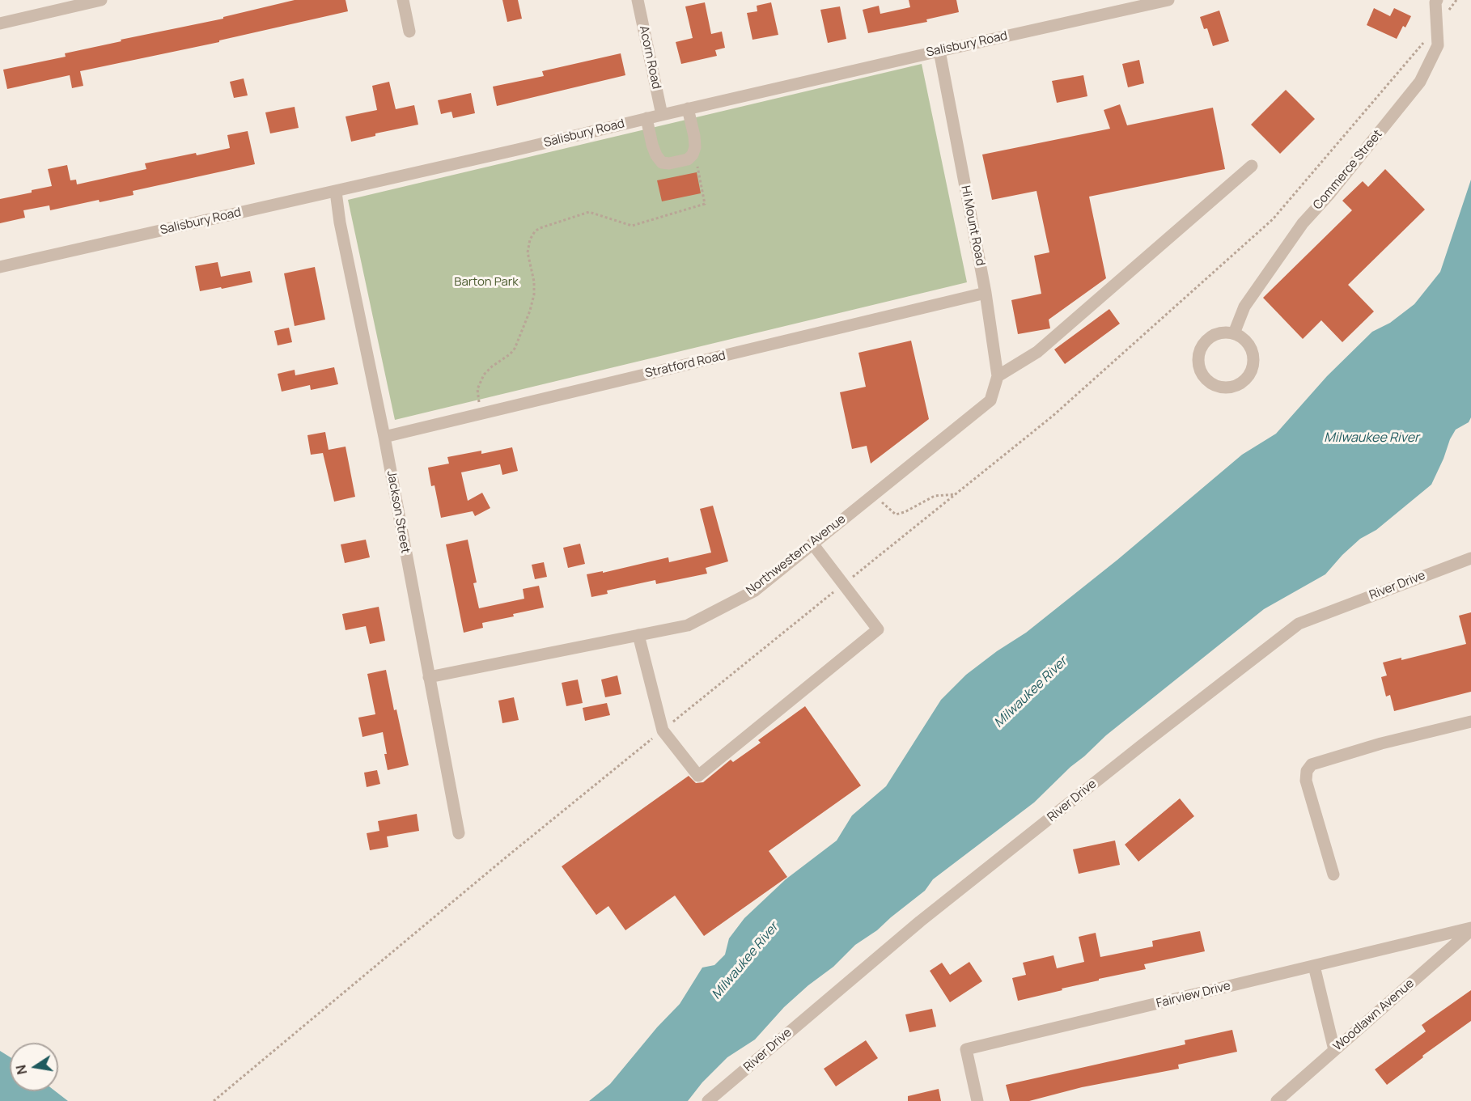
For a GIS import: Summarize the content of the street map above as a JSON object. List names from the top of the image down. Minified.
{"streets":{"street":["Salisbury Road","Acorn Road","Commerce Street","Hi Mount Road","Stratford Road","Jackson Street","Northwestern Avenue","River Drive","Fairview Drive","Woodlawn Avenue"]},"crossings":[["Salisbury Road","Acorn Road"],["Salisbury Road","Hi Mount Road"],["Salisbury Road","Jackson Street"],["Hi Mount Road","Stratford Road"],["Hi Mount Road","Northwestern Avenue"],["Stratford Road","Jackson Street"],["Jackson Street","Northwestern Avenue"],["Fairview Drive","Woodlawn Avenue"]],"water":["Milwaukee River"],"parks":["Barton Park"],"north":"left"}
